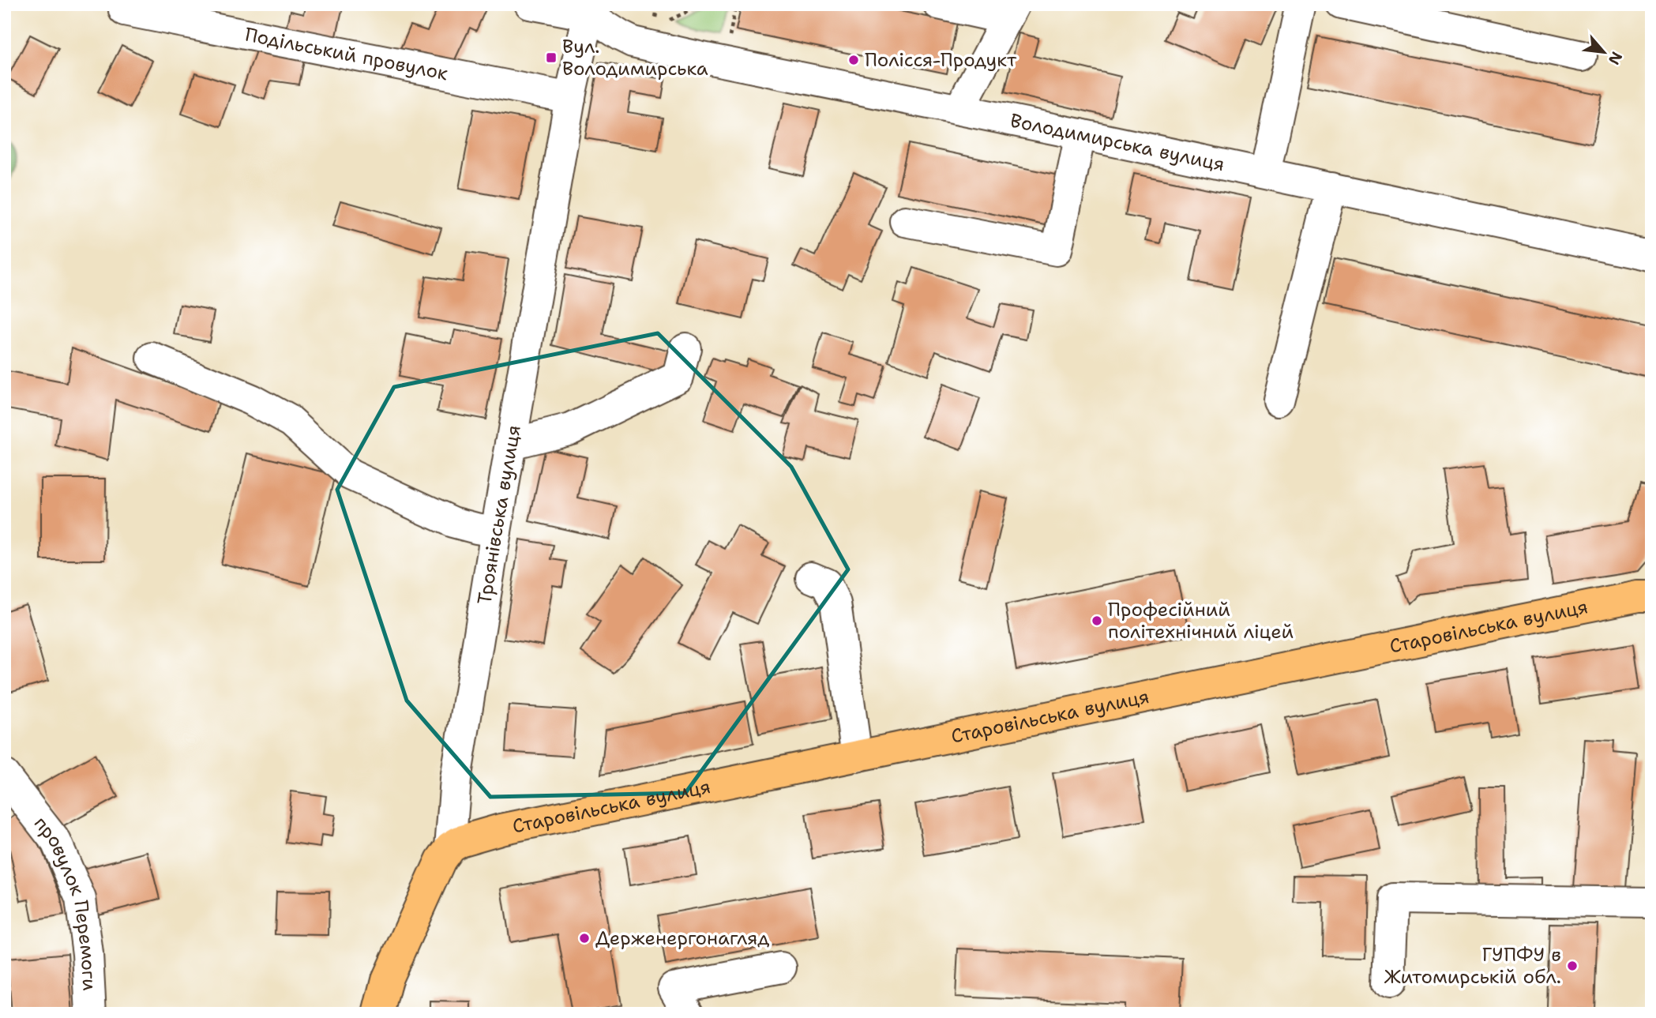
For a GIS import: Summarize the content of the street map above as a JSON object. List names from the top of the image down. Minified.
{"streets":{"main road":["Троянівська вулиця","Старовільська вулиця"],"street":["Подільський провулок","Володимирська вулиця","провулок Перемоги"]},"crossings":[["Подільський провулок","Троянівська вулиця"],["Володимирська вулиця","Троянівська вулиця"],["Троянівська вулиця","Старовільська вулиця"]],"places":{"transit":["Вул. Володимирська"],"other":["Полісся-Продукт","Професійний політехнічний ліцей","Держенергонагляд","ГУПФУ в Житомирській обл."]},"north":"bottom right"}
